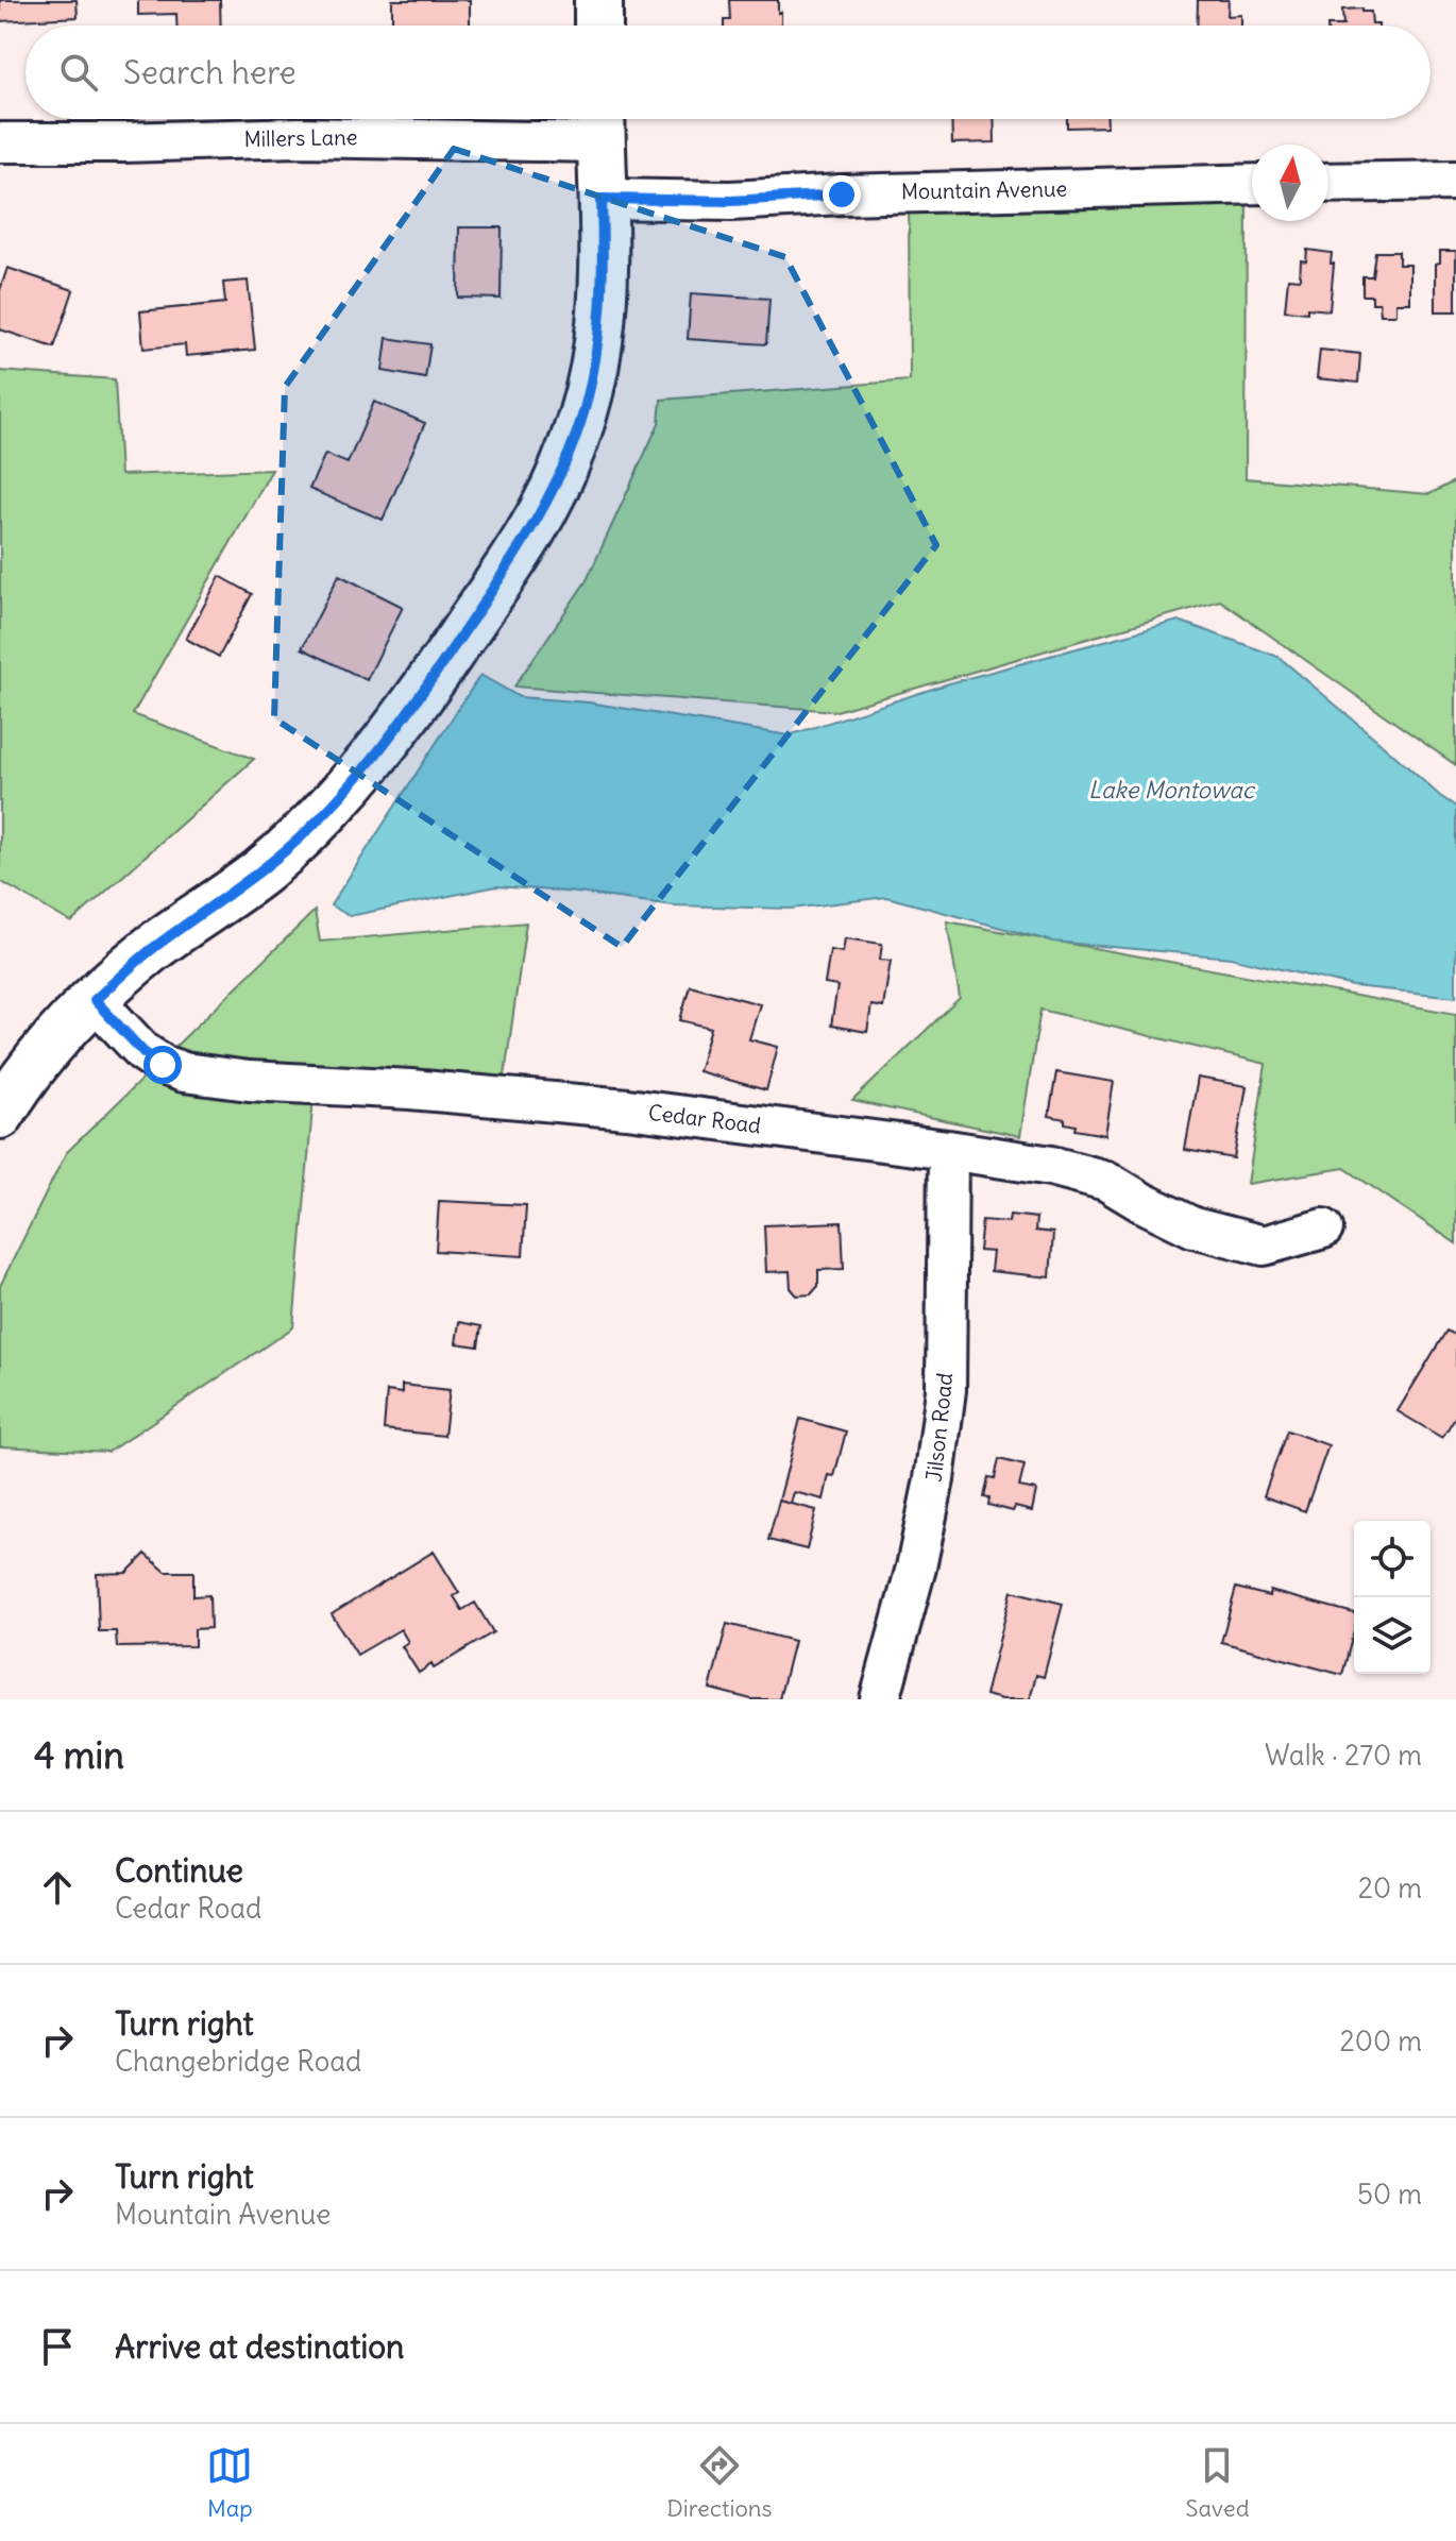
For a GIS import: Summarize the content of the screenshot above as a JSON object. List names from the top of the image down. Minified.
{"streets":{"street":["Millers Lane","Mountain Avenue","Cedar Road","Jilson Road"]},"crossings":[["Cedar Road","Jilson Road"]],"water":["Lake Montowac"],"north":"top","page":{"search":"Search here","heading":["4 min","Walk · 270 m"],"list":[["Continue","Cedar Road","20 m"],["Turn right","Changebridge Road","200 m"],["Turn right","Mountain Avenue","50 m"],"Arrive at destination"],"nav":["Map","Directions","Saved"]}}
